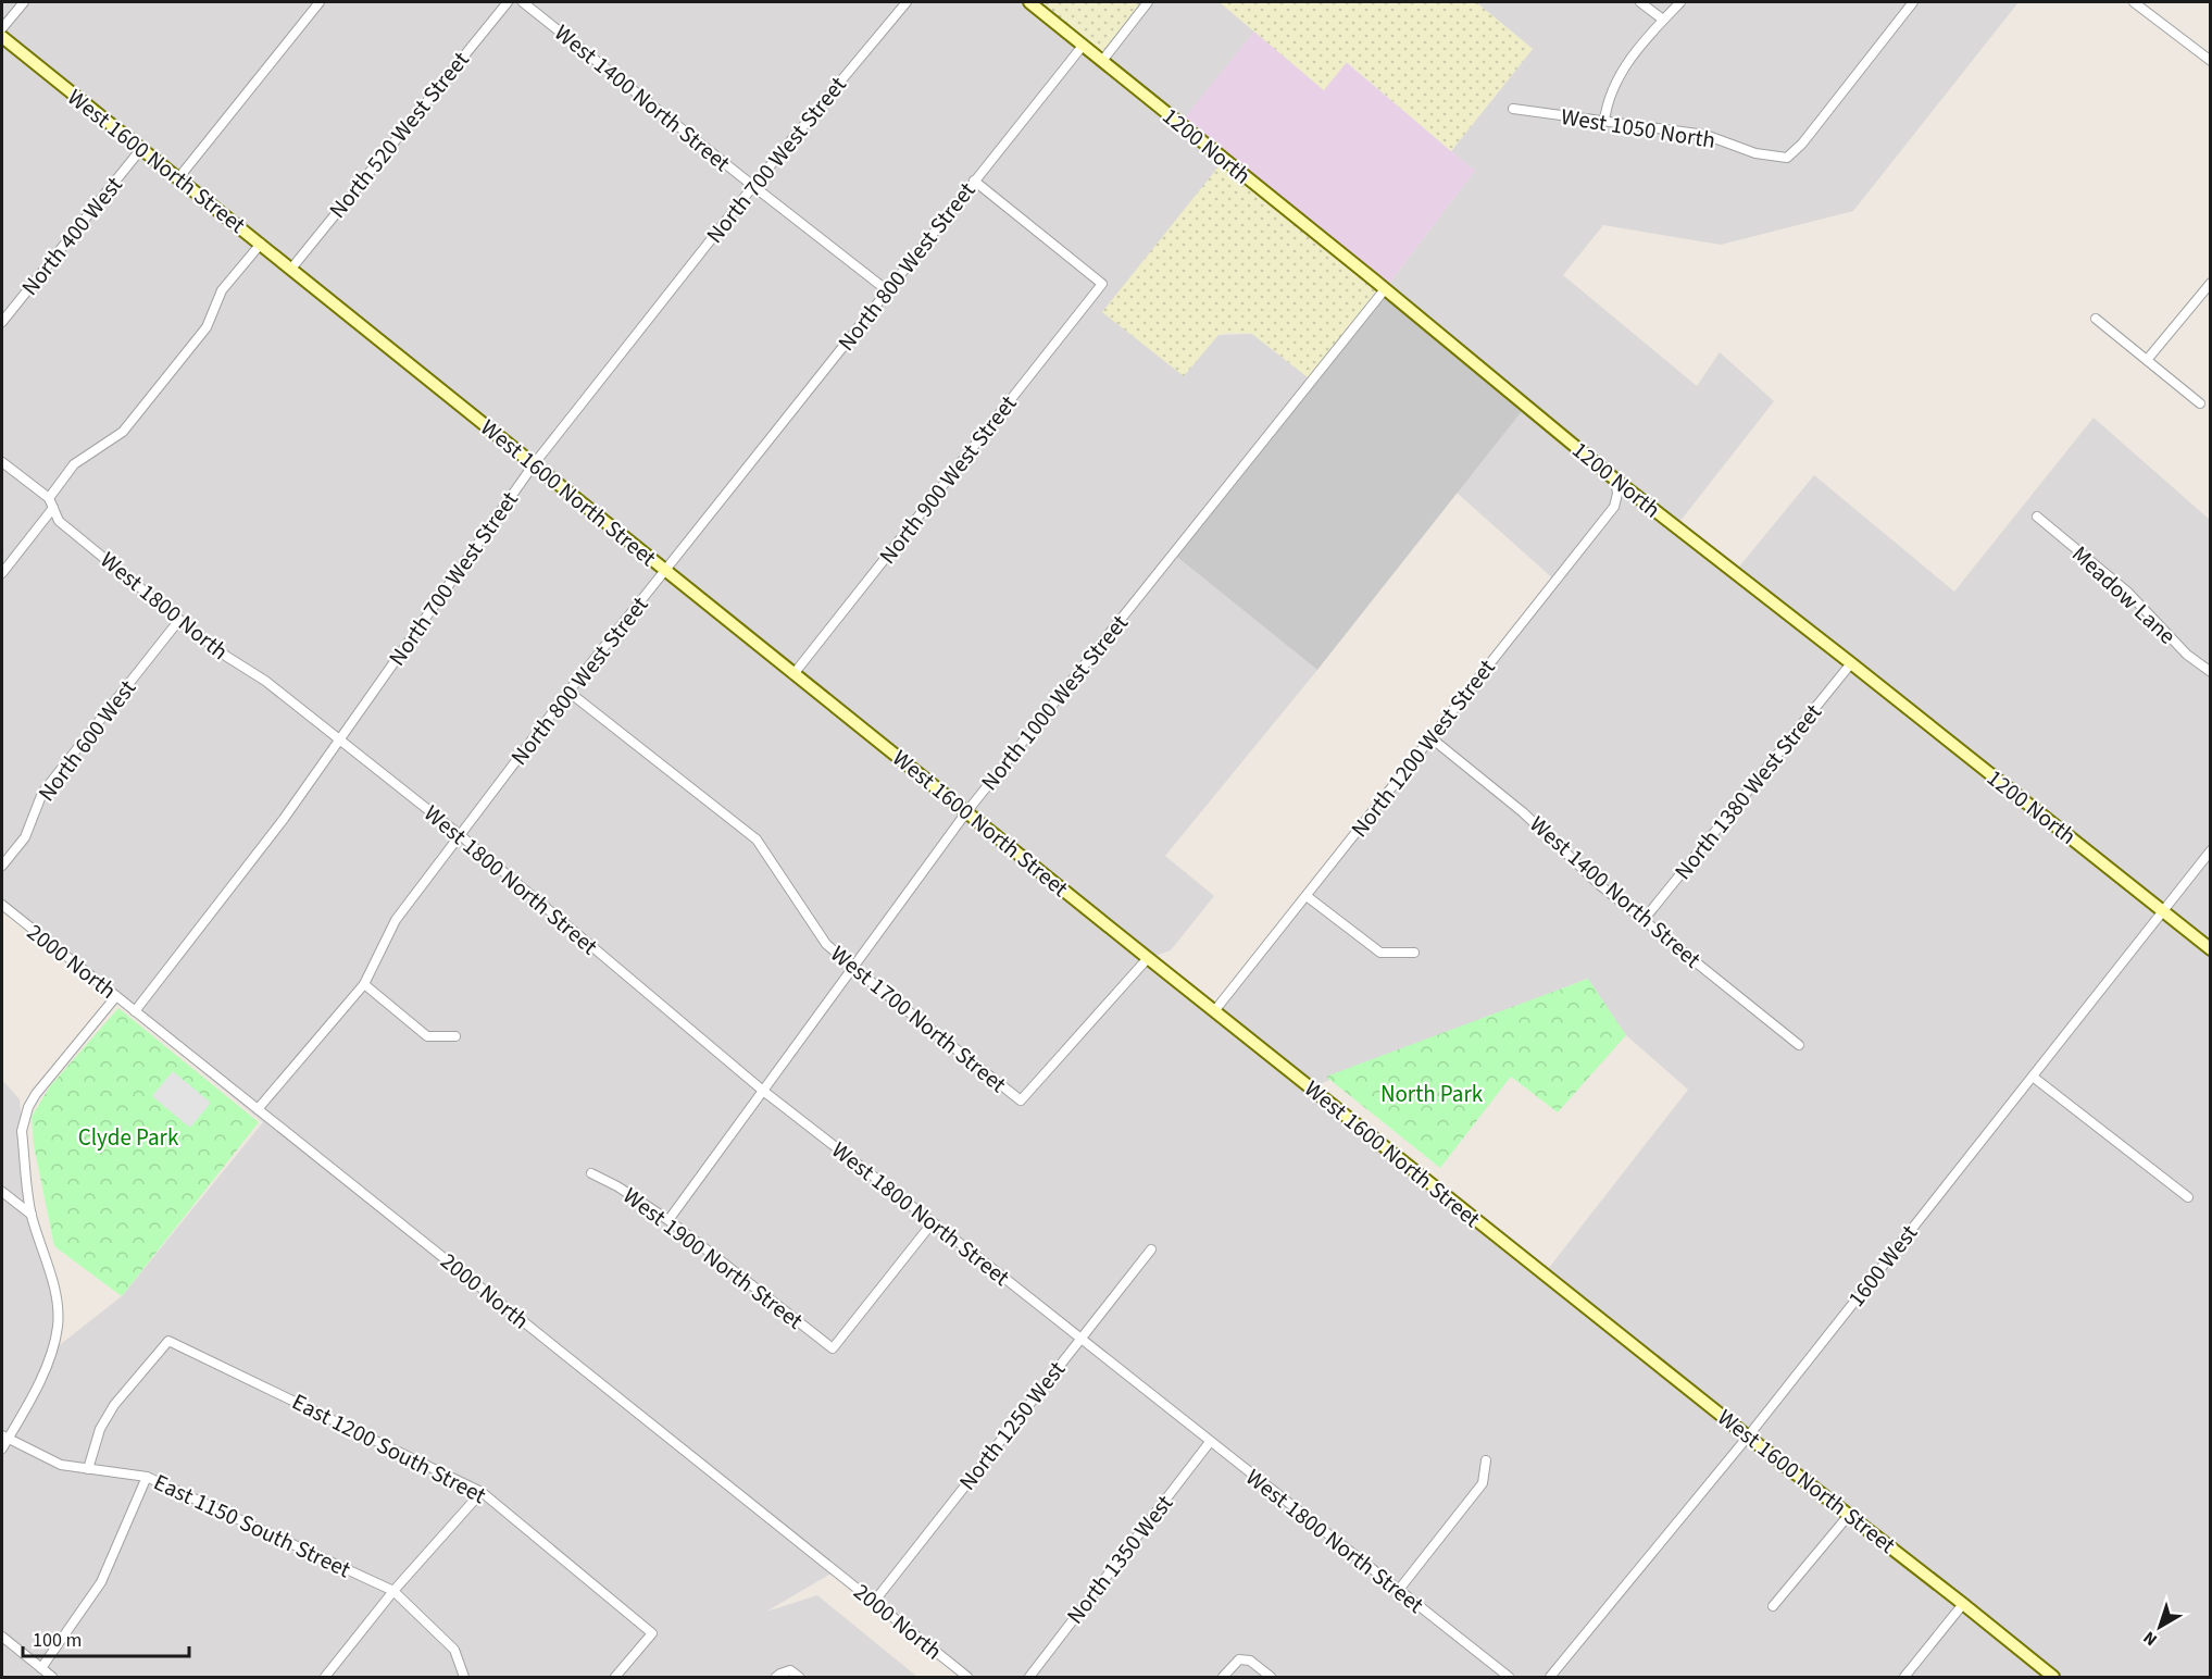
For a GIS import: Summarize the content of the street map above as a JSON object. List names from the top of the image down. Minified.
{"streets":{"street":["West 1400 North Street","West 1050 North","North 520 West Street","1200 North","North 700 West Street","West 1600 North Street","North 400 West","North 800 West Street","North 900 West Street","Meadow Lane","West 1800 North","North 1000 West Street","North 600 West","North 1200 West Street","North 1380 West Street","West 1800 North Street","2000 North","West 1700 North Street","West 1900 North Street","1600 West","North 1250 West","East 1200 South Street","East 1150 South Street","North 1350 West"]},"crossings":[["West 1400 North Street","North 700 West Street"],["West 1400 North Street","North 800 West Street"],["West 1400 North Street","North 1200 West Street"],["West 1400 North Street","North 1380 West Street"],["North 520 West Street","West 1600 North Street"],["1200 North","North 800 West Street"],["1200 North","North 1000 West Street"],["1200 North","North 1200 West Street"],["1200 North","North 1380 West Street"],["1200 North","1600 West"],["North 700 West Street","West 1600 North Street"],["North 700 West Street","West 1800 North"],["North 700 West Street","West 1800 North Street"],["North 700 West Street","2000 North"],["West 1600 North Street","North 400 West"],["West 1600 North Street","North 800 West Street"],["West 1600 North Street","North 900 West Street"],["West 1600 North Street","North 1000 West Street"],["West 1600 North Street","North 1200 West Street"],["West 1600 North Street","West 1700 North Street"],["West 1600 North Street","1600 West"],["North 800 West Street","North 900 West Street"],["North 800 West Street","West 1800 North Street"],["North 800 West Street","2000 North"],["North 800 West Street","West 1700 North Street"],["West 1800 North","North 600 West"],["West 1800 North","West 1800 North Street"],["North 1000 West Street","West 1800 North Street"],["North 1000 West Street","West 1700 North Street"],["North 1000 West Street","West 1900 North Street"],["West 1800 North Street","West 1900 North Street"],["West 1800 North Street","North 1250 West"],["West 1800 North Street","North 1350 West"],["2000 North","North 1250 West"],["East 1200 South Street","East 1150 South Street"]],"parks":["North Park","Clyde Park"],"scale_bar":"100 m","north":"bottom left"}
